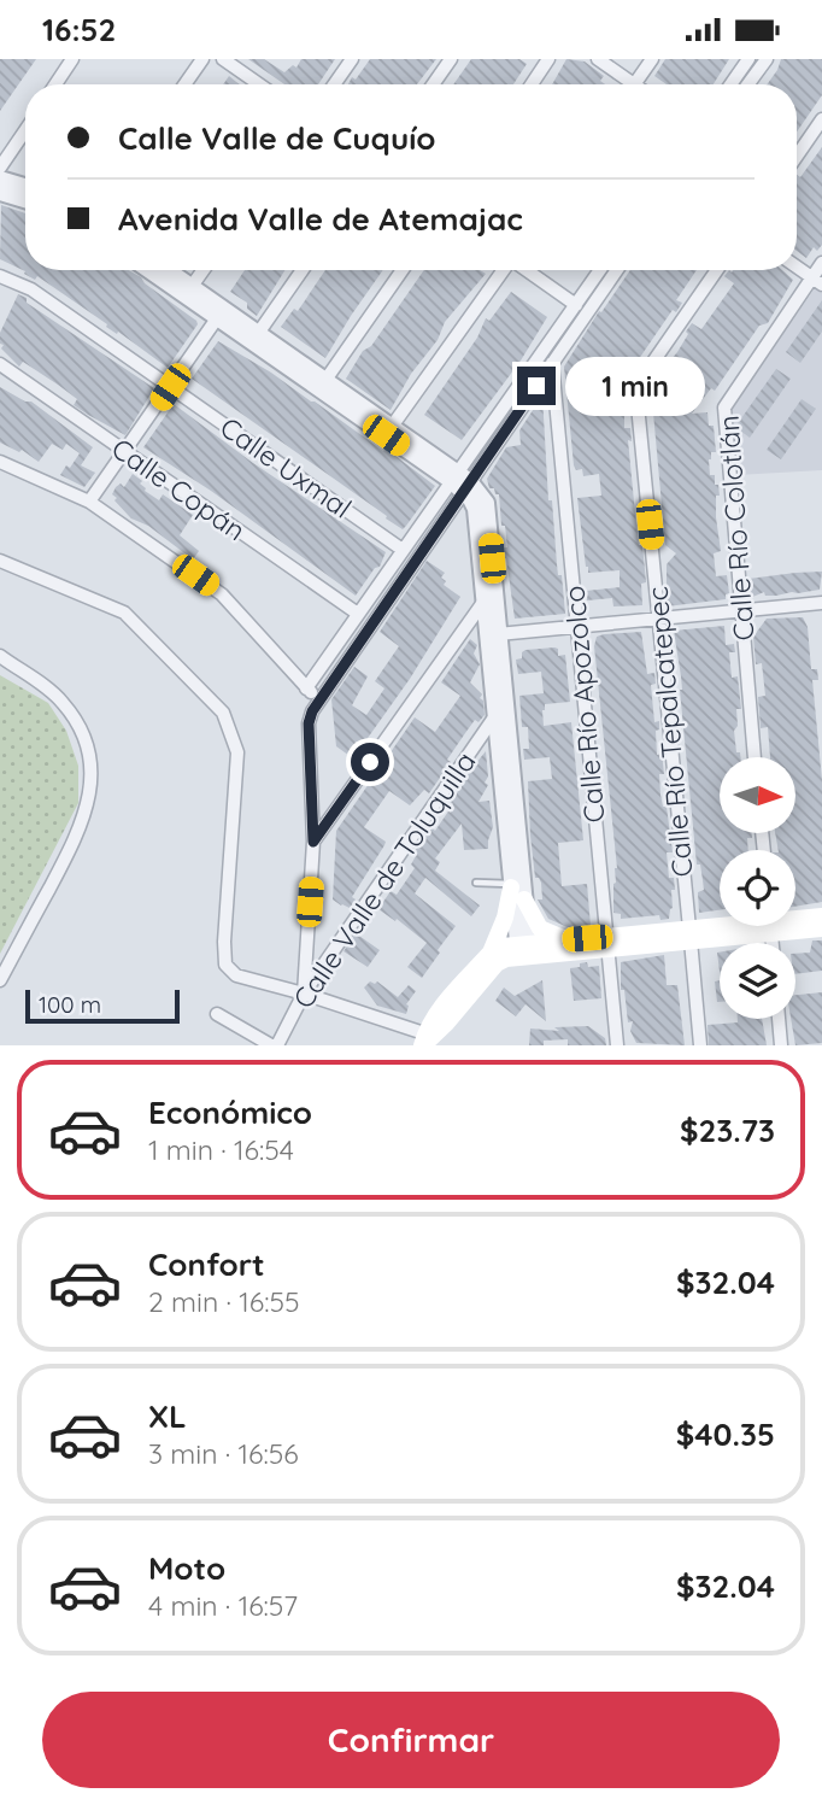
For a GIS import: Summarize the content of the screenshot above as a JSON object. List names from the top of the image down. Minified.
{"streets":{"street":["Calle Uxmal","Calle Copán","Calle Río Colotlán","Calle Río Apozolco","Calle Río Tepalcatepec","Calle Valle de Toluquilla"]},"scale_bar":"100 m","north":"right","page":{"status":"16:52","banner":["Calle Valle de Cuquío","Avenida Valle de Atemajac"],"bubble":"1 min","scale":"100 m","list":[{"name":"Económico","note":"1 min · 16:54","value":"$23.73"},{"name":"Confort","note":"2 min · 16:55","value":"$32.04"},{"name":"XL","note":"3 min · 16:56","value":"$40.35"},{"name":"Moto","note":"4 min · 16:57","value":"$32.04"}],"buttons":"Confirmar"}}
